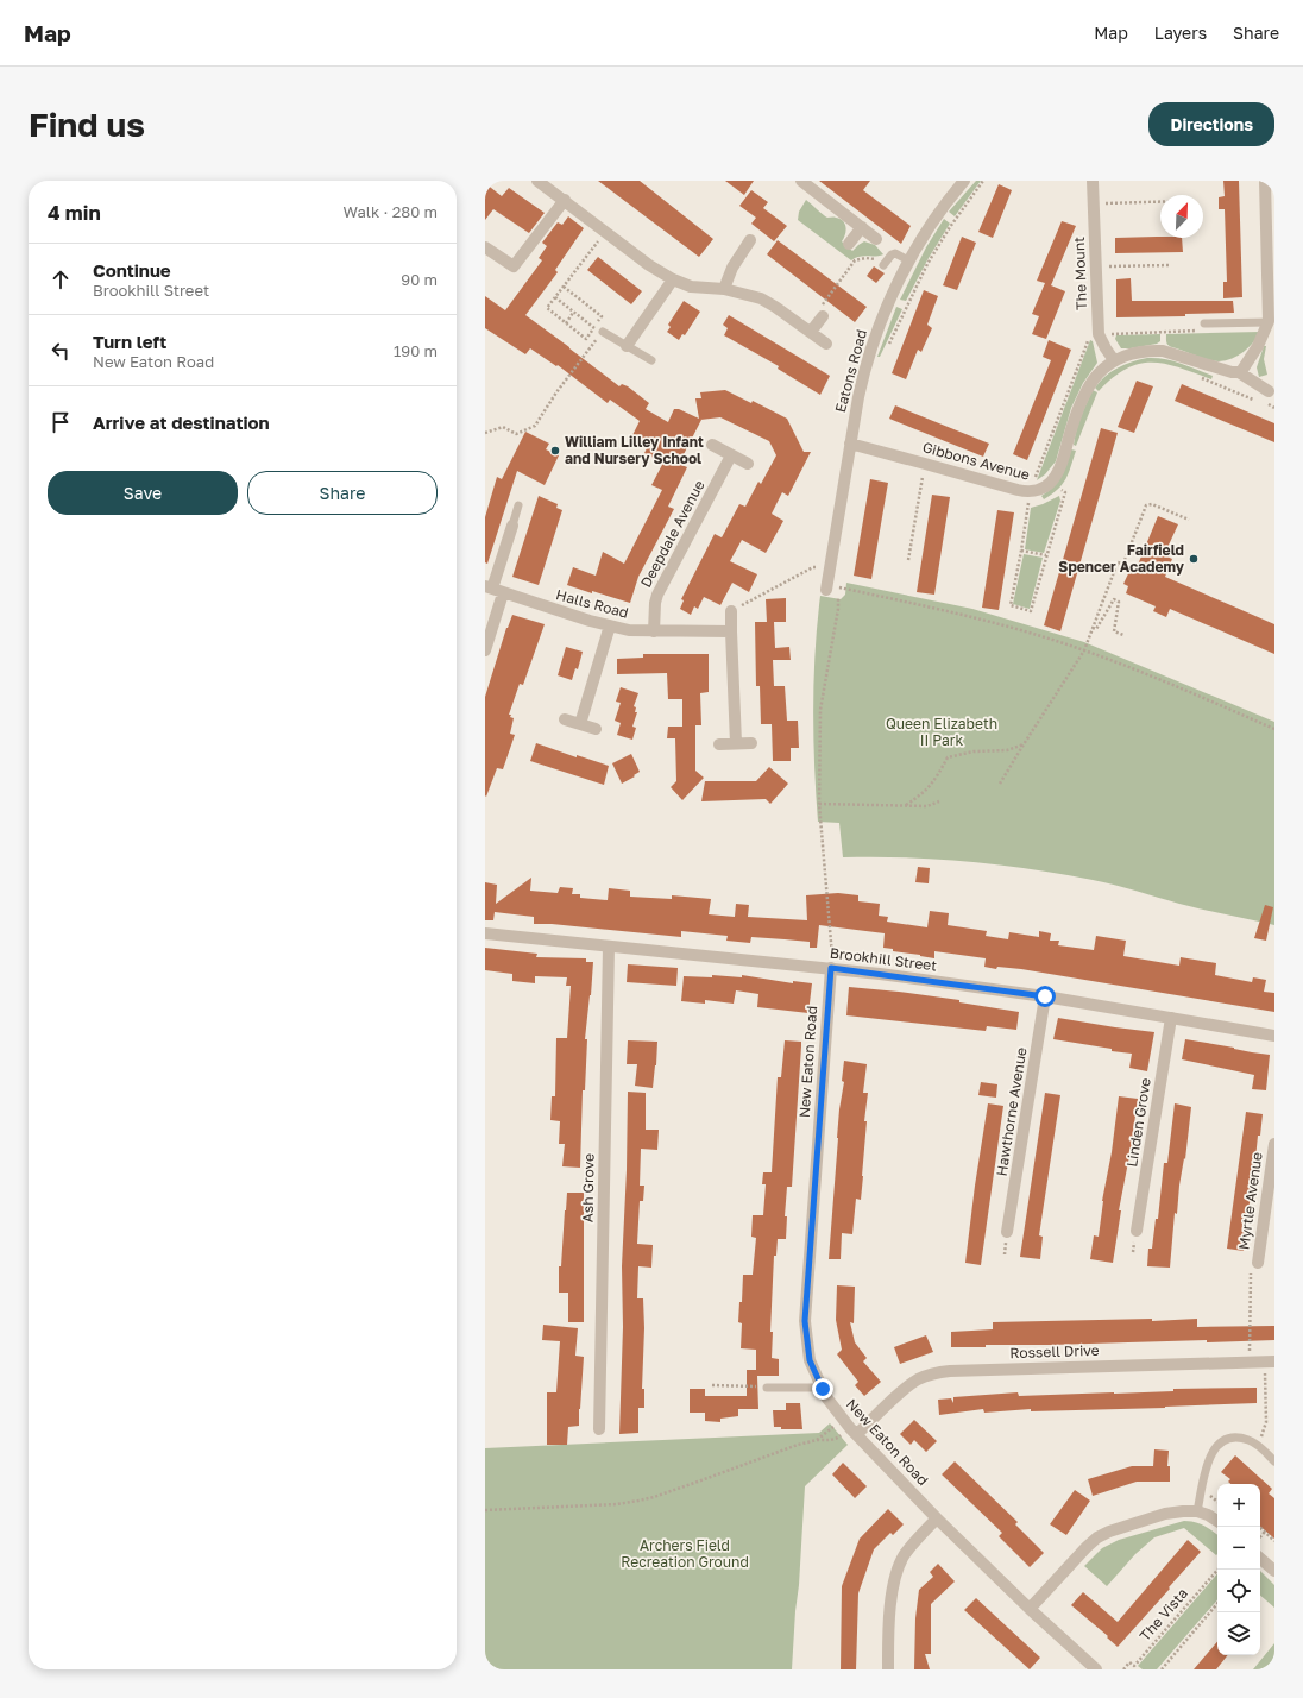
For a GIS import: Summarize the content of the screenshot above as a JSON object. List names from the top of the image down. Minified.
{"streets":{"street":["The Mount","Eatons Road","Gibbons Avenue","Deepdale Avenue","Halls Road","Brookhill Street","New Eaton Road","Hawthorne Avenue","Linden Grove","Ash Grove","Myrtle Avenue","Rossell Drive"],"path":["The Vista"]},"crossings":[["The Mount","Gibbons Avenue"],["Eatons Road","Gibbons Avenue"],["Deepdale Avenue","Halls Road"],["Brookhill Street","New Eaton Road"],["Brookhill Street","Hawthorne Avenue"],["Brookhill Street","Linden Grove"],["Brookhill Street","Ash Grove"],["New Eaton Road","Rossell Drive"]],"parks":["Queen Elizabeth II Park","Archers Field Recreation Ground"],"places":["William Lilley Infant and Nursery School","Fairfield Spencer Academy"],"north":"top right","page":{"header":"Map","nav":["Map","Layers","Share"],"buttons":["Directions",["Save","Share"]],"title":"Find us","heading":["4 min","Walk · 280 m"],"list":[["Continue","Brookhill Street","90 m"],["Turn left","New Eaton Road","190 m"],"Arrive at destination"],"map_buttons":["+","−"]}}
